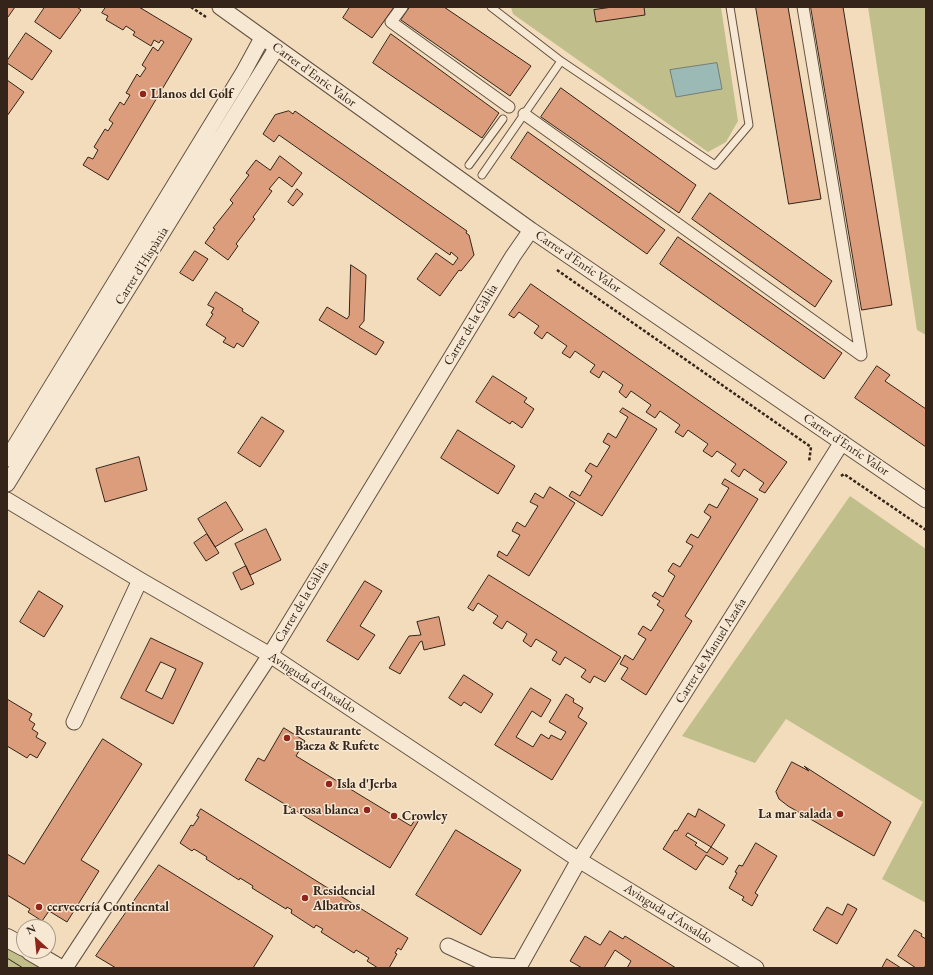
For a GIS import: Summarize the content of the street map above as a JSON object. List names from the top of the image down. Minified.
{"streets":{"street":["Carrer d'Enric Valor","Carrer d'Hispània","Carrer de la Gàl·lia","Carrer de Manuel Azaña","Avinguda d'Ansaldo"]},"crossings":[["Carrer d'Enric Valor","Carrer d'Hispània"],["Carrer d'Enric Valor","Carrer de la Gàl·lia"],["Carrer d'Enric Valor","Carrer de Manuel Azaña"],["Carrer de la Gàl·lia","Avinguda d'Ansaldo"],["Carrer de Manuel Azaña","Avinguda d'Ansaldo"]],"places":["Llanos del Golf","Restaurante Baeza & Rufete","Isla d'Jerba","La rosa blanca","La mar salada","Crowley","Residencial Albatros","cervecería Continental"],"north":"top left"}
